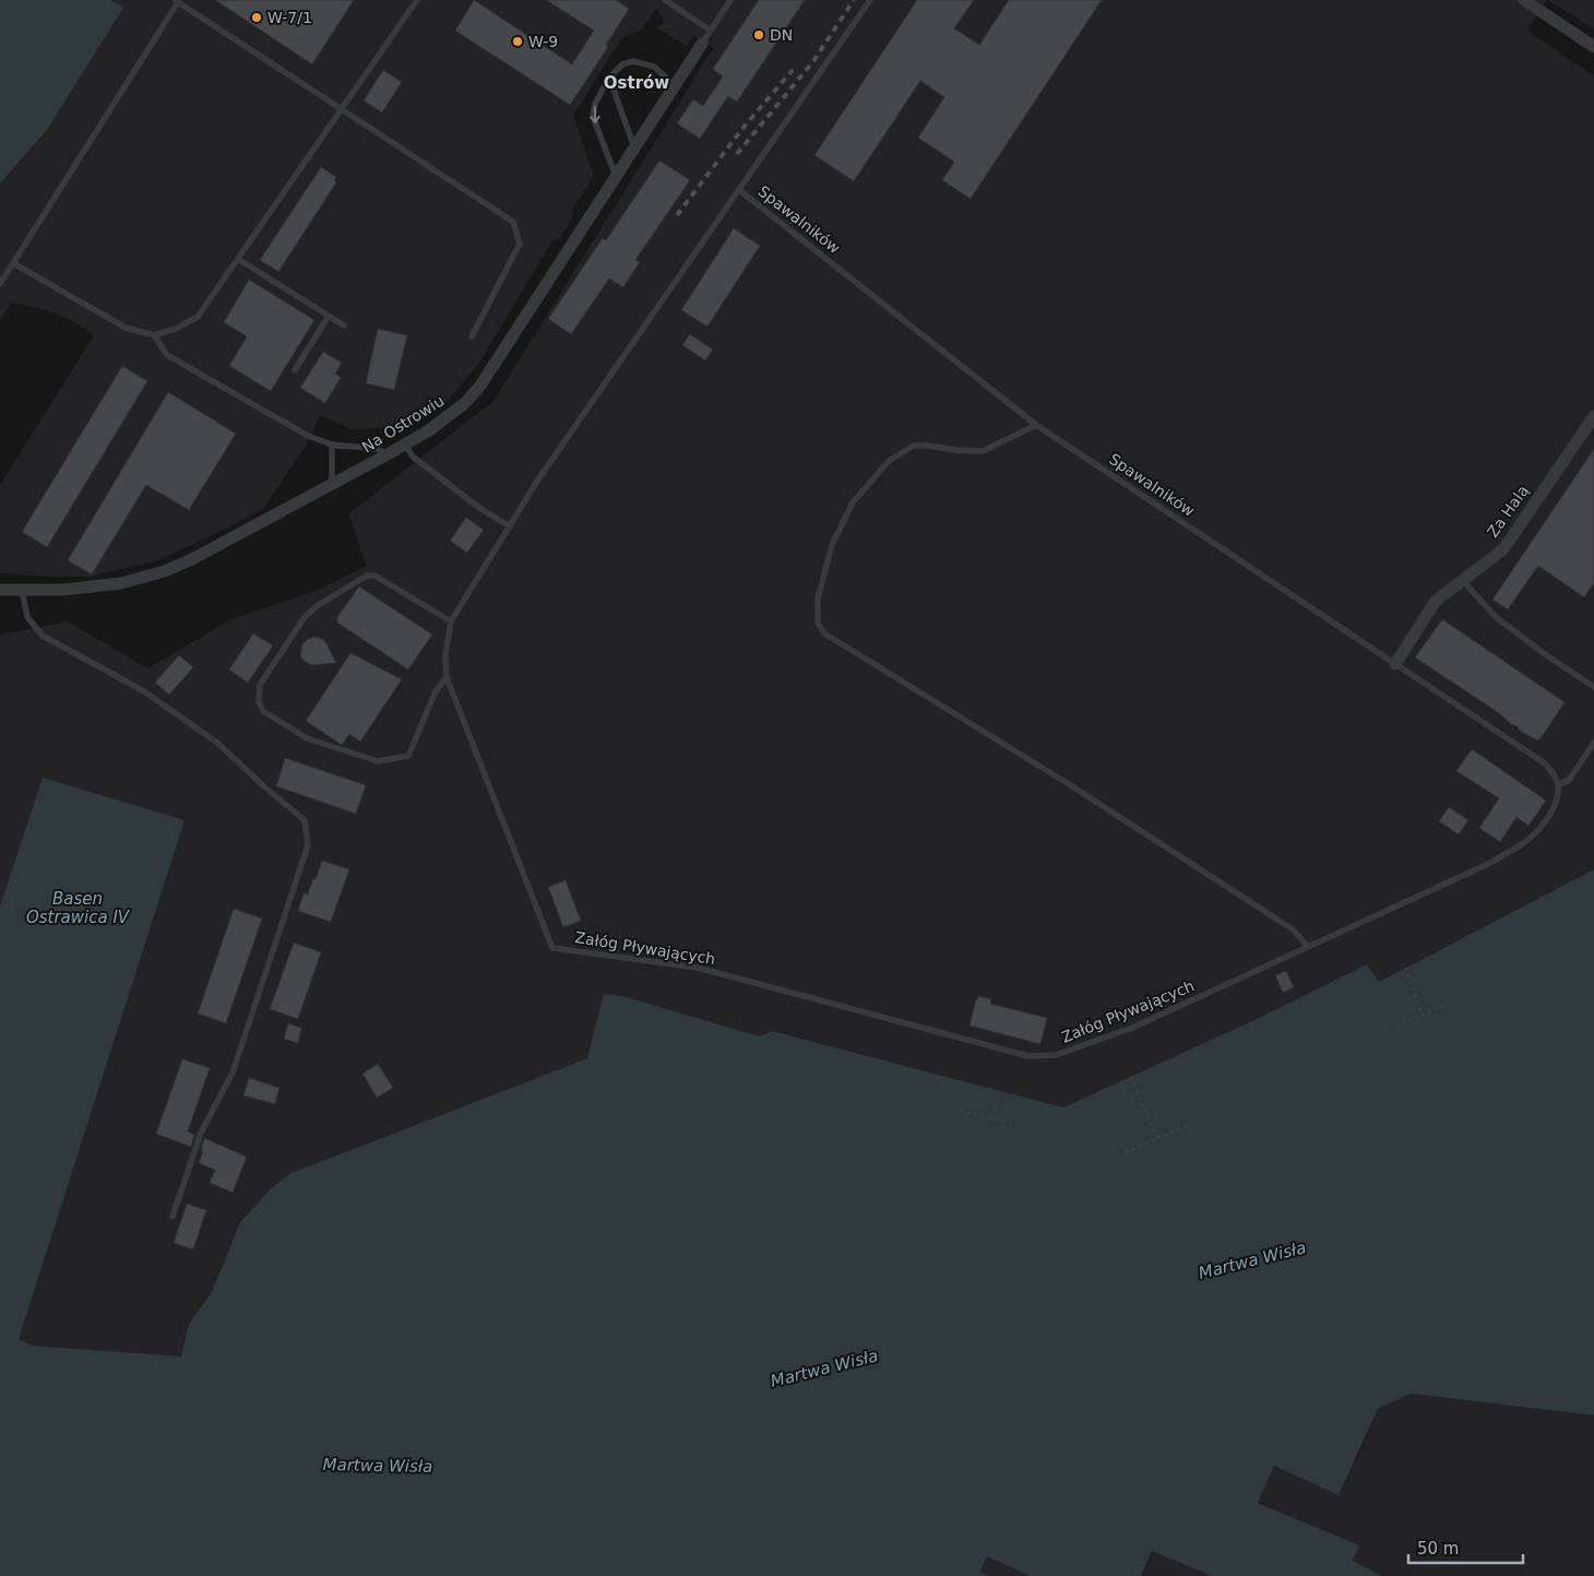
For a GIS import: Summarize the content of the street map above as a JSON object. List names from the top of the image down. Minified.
{"streets":{"street":["Na Ostrowiu","Za Halą"],"lane":["Spawalników","Załóg Pływających"]},"crossings":[["Spawalników","Za Halą"],["Spawalników","Załóg Pływających"]],"districts":["Ostrów"],"water":["Basen Ostrawica IV","Martwa Wisła"],"places":["W-7/1","DN","W-9"],"scale_bar":"50 m"}
